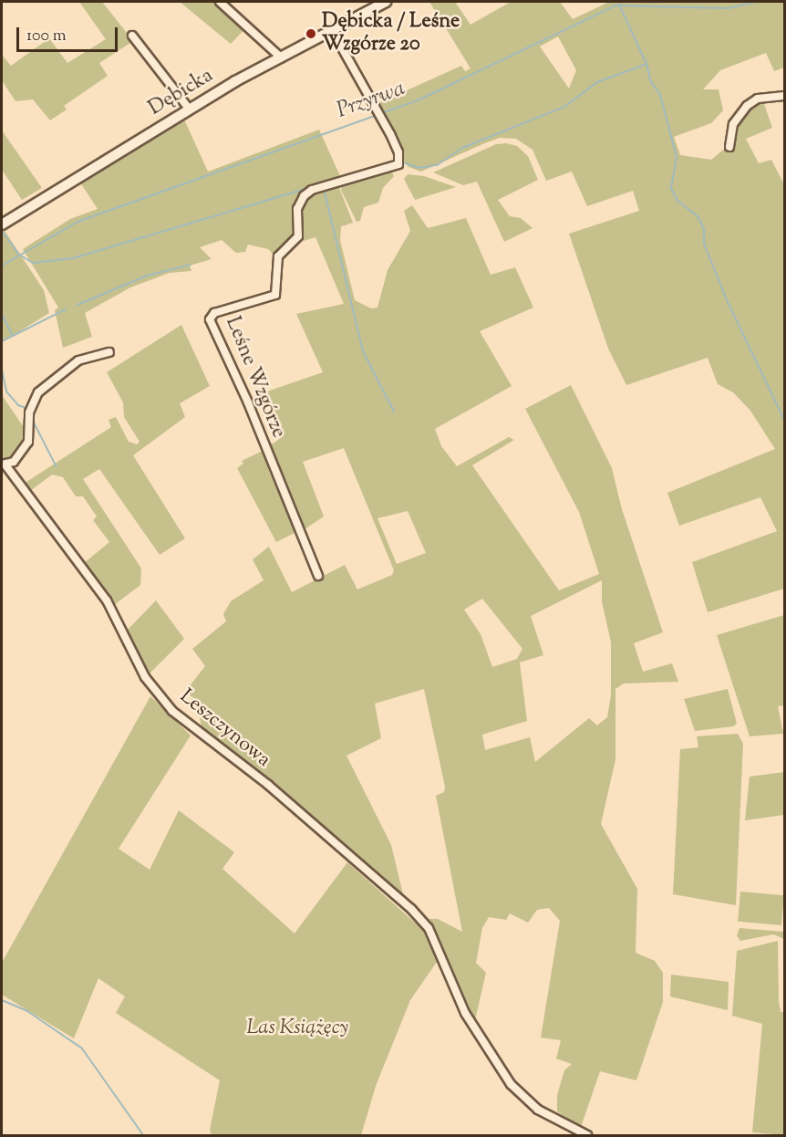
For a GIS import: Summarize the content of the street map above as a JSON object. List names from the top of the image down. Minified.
{"streets":{"street":["Dębicka","Leśne Wzgórze","Leszczynowa"]},"crossings":[["Dębicka","Leśne Wzgórze"]],"water":["Przyrwa"],"parks":["Las Książęcy"],"places":["Dębicka / Leśne Wzgórze 20"],"scale_bar":"100 m"}
